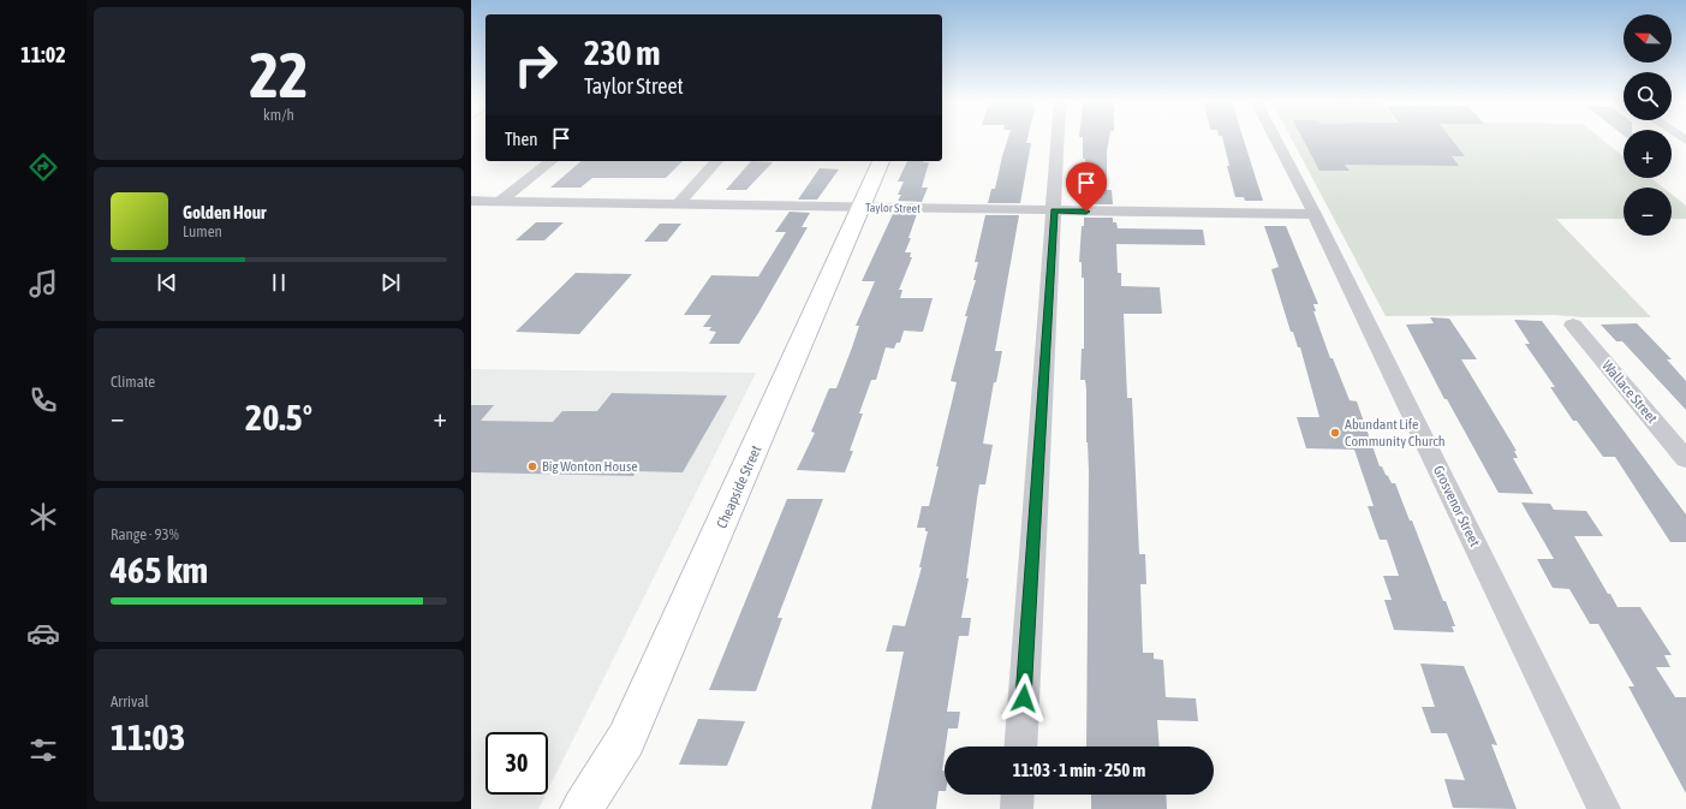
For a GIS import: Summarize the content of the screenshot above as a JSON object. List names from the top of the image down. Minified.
{"streets":{"street":["Taylor Street","Wallace Street","Cheapside Street","Grosvenor Street"]},"crossings":[["Taylor Street","Cheapside Street"],["Taylor Street","Grosvenor Street"]],"places":["Abundant Life Community Church","Big Wonton House"],"north":"left","page":{"tabs":"11:02","tile":[["22","km/h"],"Climate",["Range · 93%","465 km"],["Arrival","11:03"]],"map_buttons":["+","−"],"turn":["230 m","Taylor Street"],"then":"Then","song":["Golden Hour","Lumen"],"heat":["−","20.5°","+"],"limit":"30","trip":"11:03 · 1 min · 250 m"}}
